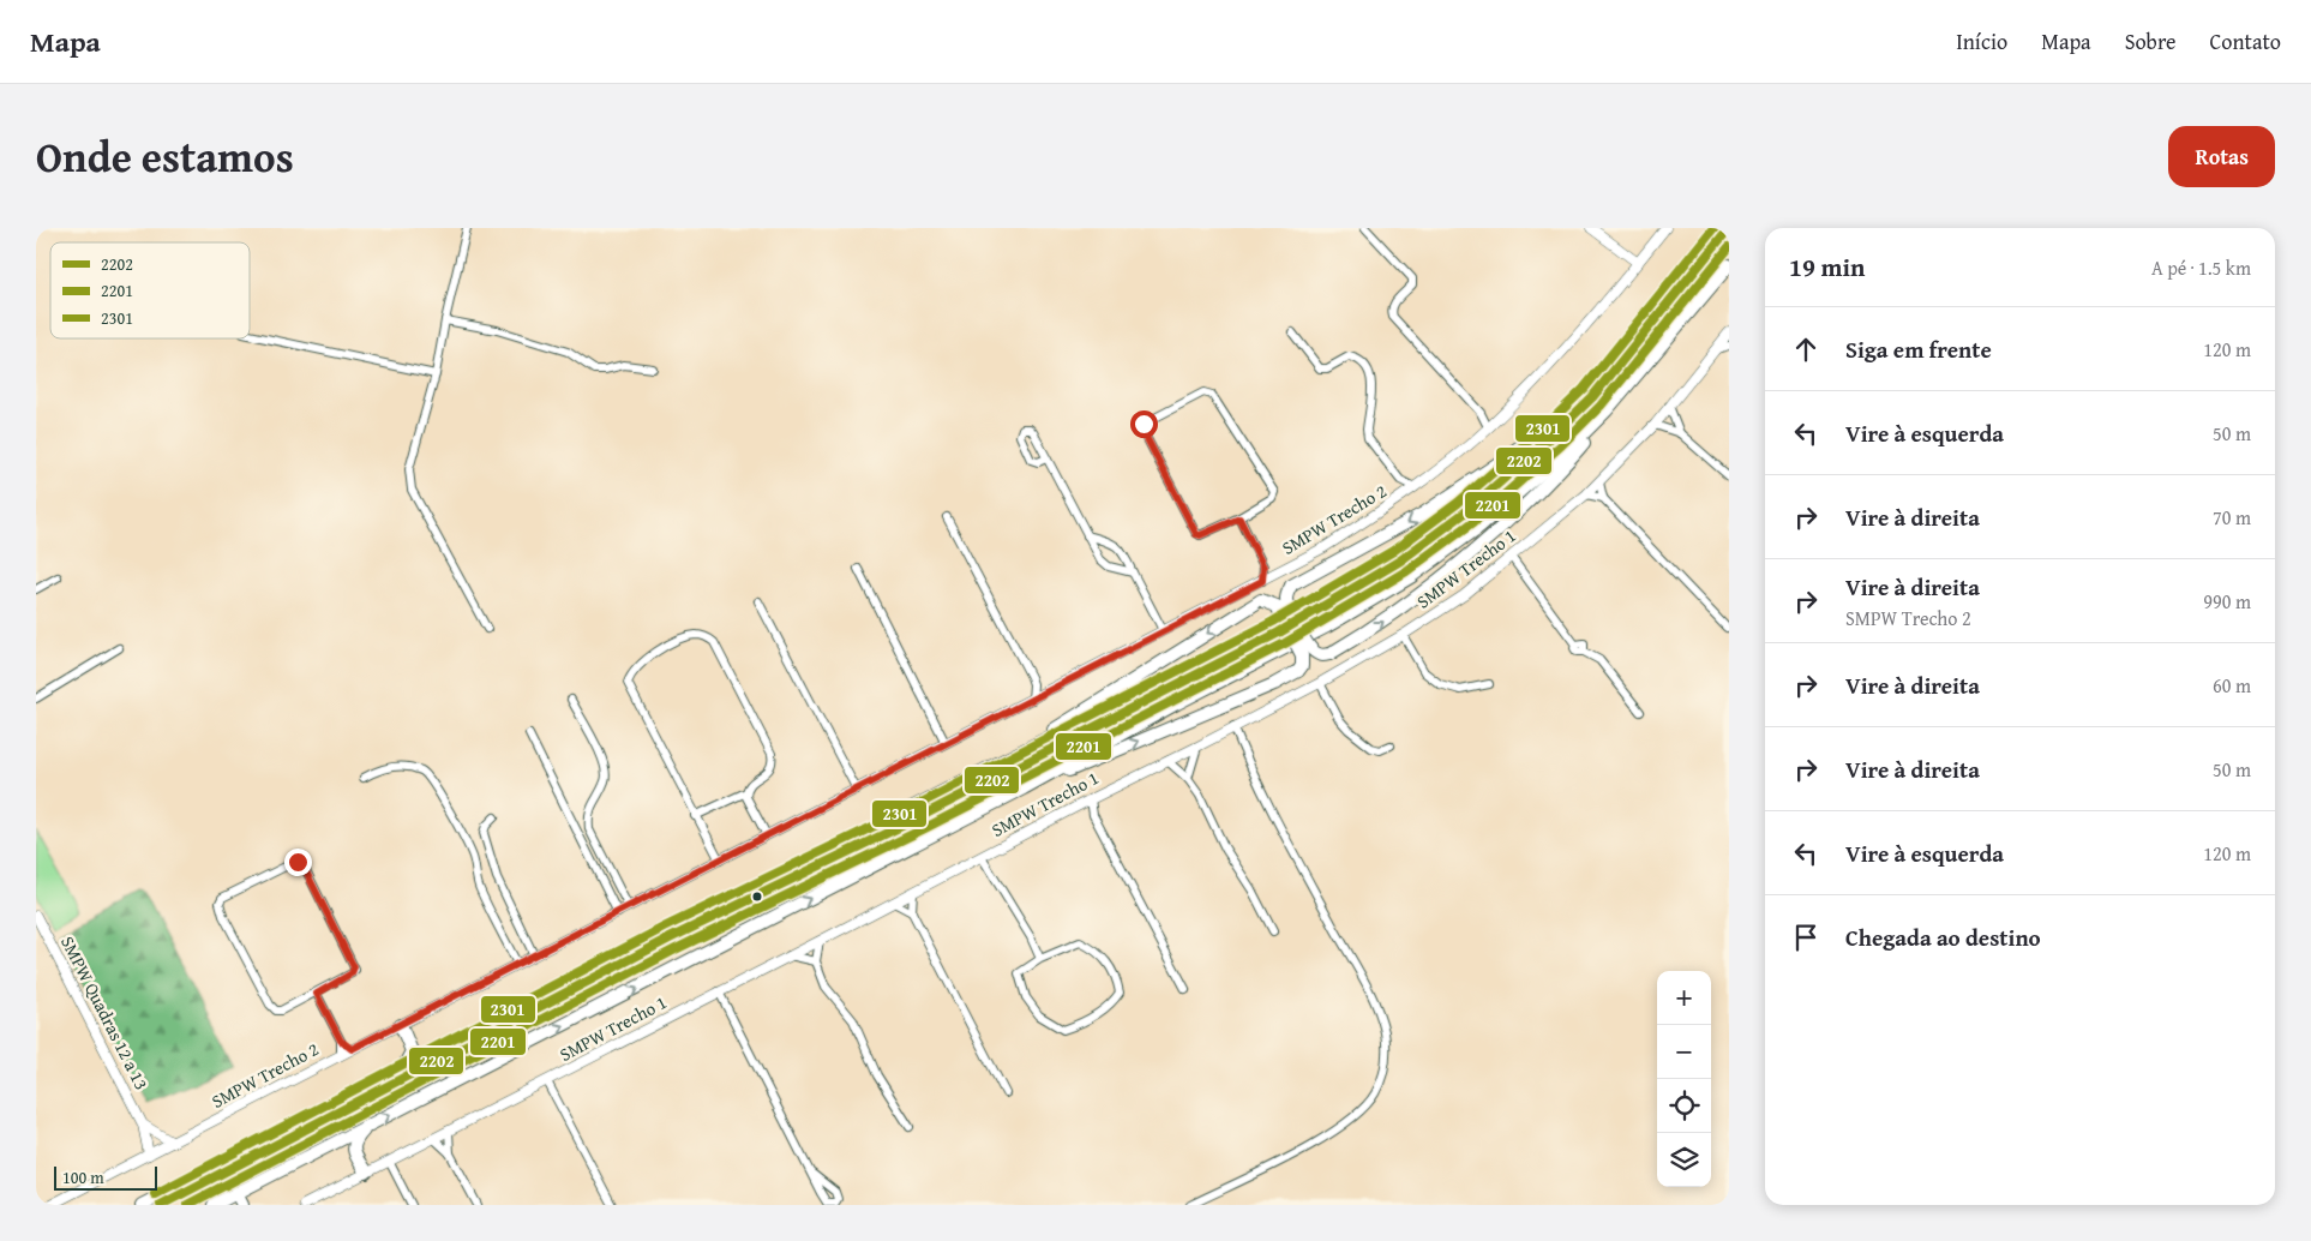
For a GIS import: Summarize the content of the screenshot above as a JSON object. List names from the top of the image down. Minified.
{"streets":{"street":["SMPW Trecho 2","SMPW Trecho 1","SMPW Quadras 12 a 13"]},"crossings":[["SMPW Trecho 2","SMPW Quadras 12 a 13"]],"lines":["transit line 2202","transit line 2301","transit line 2201"],"legend":["2202","2201","2301"],"scale_bar":"100 m","page":{"header":"Mapa","nav":["Início","Mapa","Sobre","Contato"],"title":"Onde estamos","buttons":"Rotas","heading":["19 min","A pé · 1.5 km"],"list":[["Siga em frente","120 m"],["Vire à esquerda","50 m"],["Vire à direita","70 m"],["Vire à direita","SMPW Trecho 2","990 m"],["Vire à direita","60 m"],["Vire à direita","50 m"],["Vire à esquerda","120 m"],"Chegada ao destino"],"map_buttons":["+","−"],"scale":"100 m"}}
